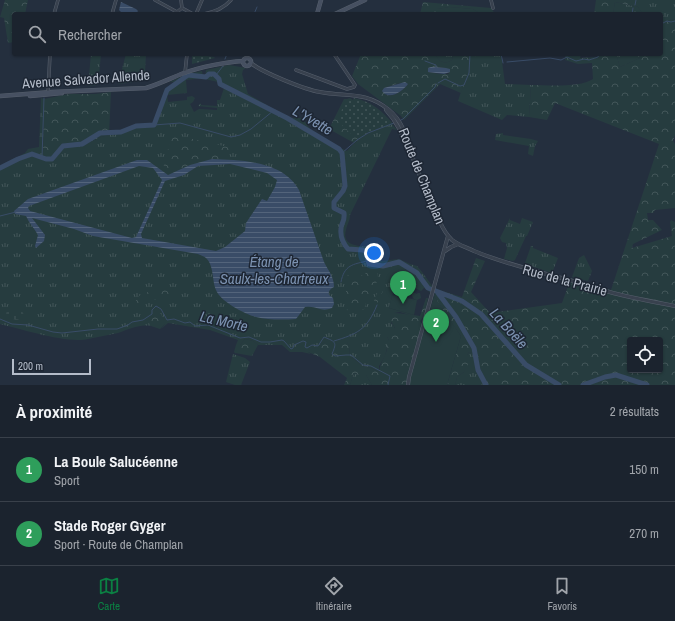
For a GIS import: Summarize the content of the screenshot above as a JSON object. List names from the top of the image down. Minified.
{"streets":{"main road":["Avenue Salvador Allende"],"street":["Route de Champlan","Rue de la Prairie"]},"crossings":[["Route de Champlan","Rue de la Prairie"]],"water":["L'Yvette","Étang de Saulx-les-Chartreux","La Morte","La Boële"],"scale_bar":"200 m","page":{"search":"Rechercher","pins":["1","2"],"scale":"200 m","heading":["À proximité","2 résultats"],"list":[{"mark":"1","name":"La Boule Salucéenne","note":"Sport","value":"150 m"},{"mark":"2","name":"Stade Roger Gyger","note":"Sport · Route de Champlan","value":"270 m"}],"nav":["Carte","Itinéraire","Favoris"]}}
